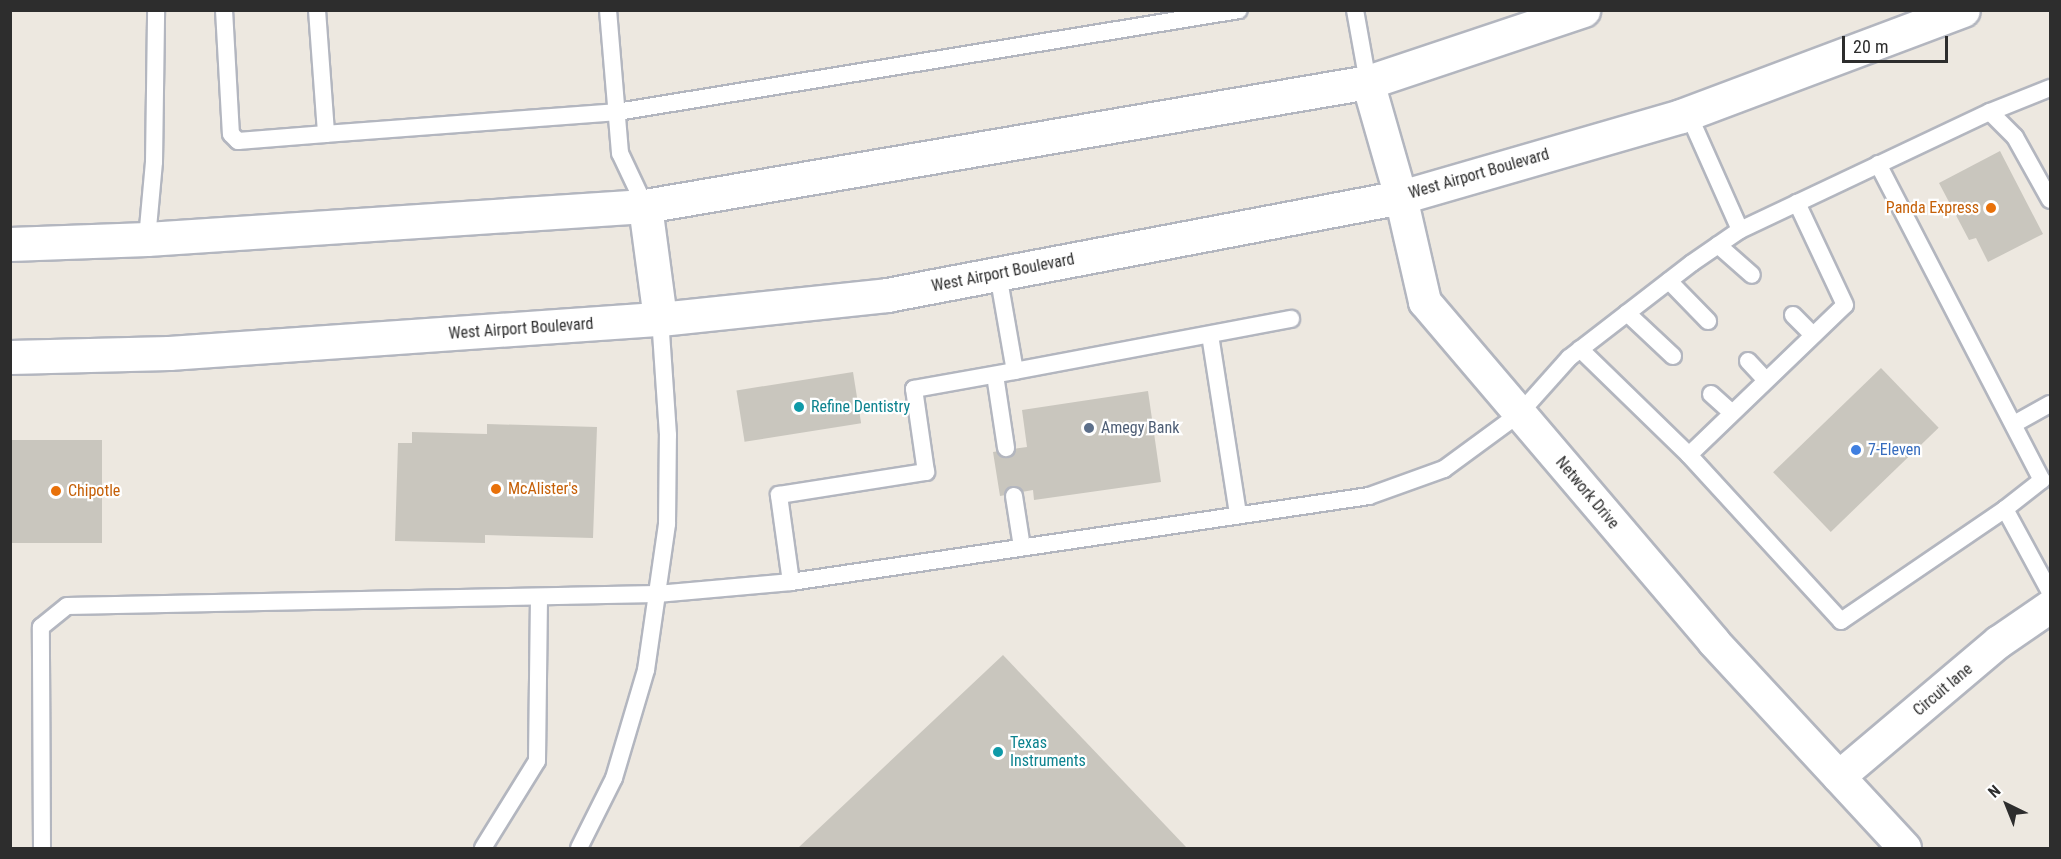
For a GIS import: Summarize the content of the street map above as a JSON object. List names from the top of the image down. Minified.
{"streets":{"main road":["West Airport Boulevard"],"street":["Network Drive","Circuit lane"]},"crossings":[["West Airport Boulevard","Network Drive"],["Network Drive","Circuit lane"]],"places":["Panda Express","Refine Dentistry","Amegy Bank","7-Eleven","McAlister's","Chipotle","Texas Instruments"],"scale_bar":"20 m","north":"top left"}
